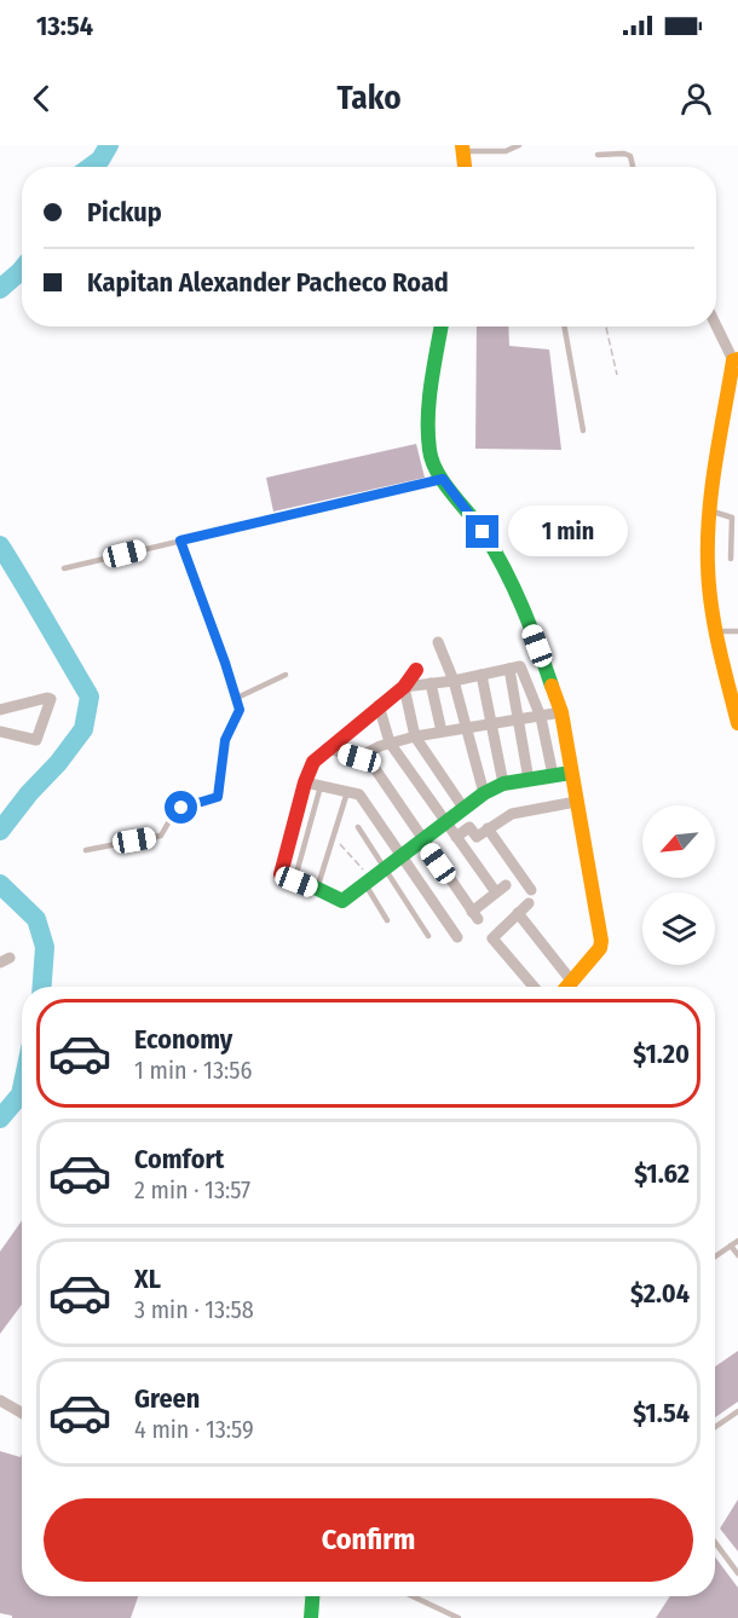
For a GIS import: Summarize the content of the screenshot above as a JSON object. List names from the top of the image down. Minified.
{"north":"bottom left","page":{"status":"13:54","header":"Tako","banner":["Pickup","Kapitan Alexander Pacheco Road"],"bubble":"1 min","list":[{"name":"Economy","note":"1 min · 13:56","value":"$1.20"},{"name":"Comfort","note":"2 min · 13:57","value":"$1.62"},{"name":"XL","note":"3 min · 13:58","value":"$2.04"},{"name":"Green","note":"4 min · 13:59","value":"$1.54"}],"buttons":"Confirm"}}
